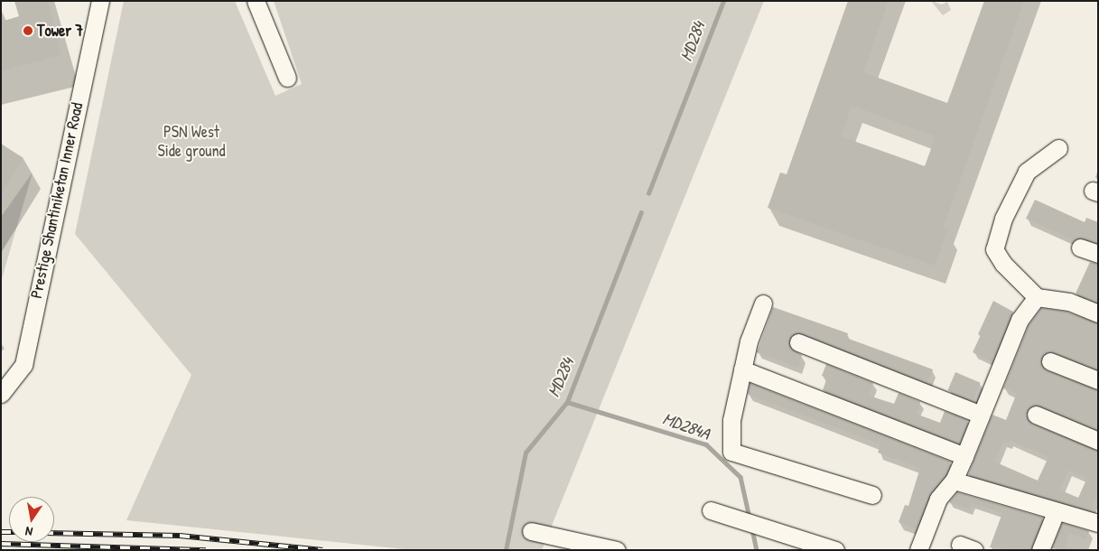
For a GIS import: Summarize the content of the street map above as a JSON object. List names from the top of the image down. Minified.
{"streets":{"street":["Prestige Shantiniketan Inner Road"]},"water":["MD284","MD284A"],"parks":["PSN West Side ground"],"places":["Tower 7"],"north":"bottom"}
